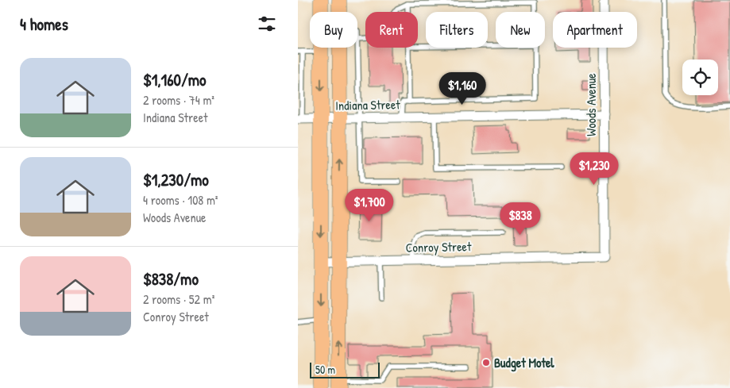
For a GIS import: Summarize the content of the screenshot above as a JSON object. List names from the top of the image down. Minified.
{"streets":{"street":["Indiana Street","Woods Avenue","Conroy Street"]},"crossings":[["Indiana Street","Woods Avenue"],["Woods Avenue","Conroy Street"]],"places":["Budget Motel"],"scale_bar":"50 m","page":{"heading":"4 homes","chip":["Buy","Rent","Filters","New","Apartment"],"list":[{"name":"$1,160/mo","note":"2 rooms · 74 m² · Indiana Street"},{"name":"$1,230/mo","note":"4 rooms · 108 m² · Woods Avenue"},{"name":"$838/mo","note":"2 rooms · 52 m² · Conroy Street"}],"price":["$1,160","$1,230","$1,700","$838"],"scale":"50 m"}}
